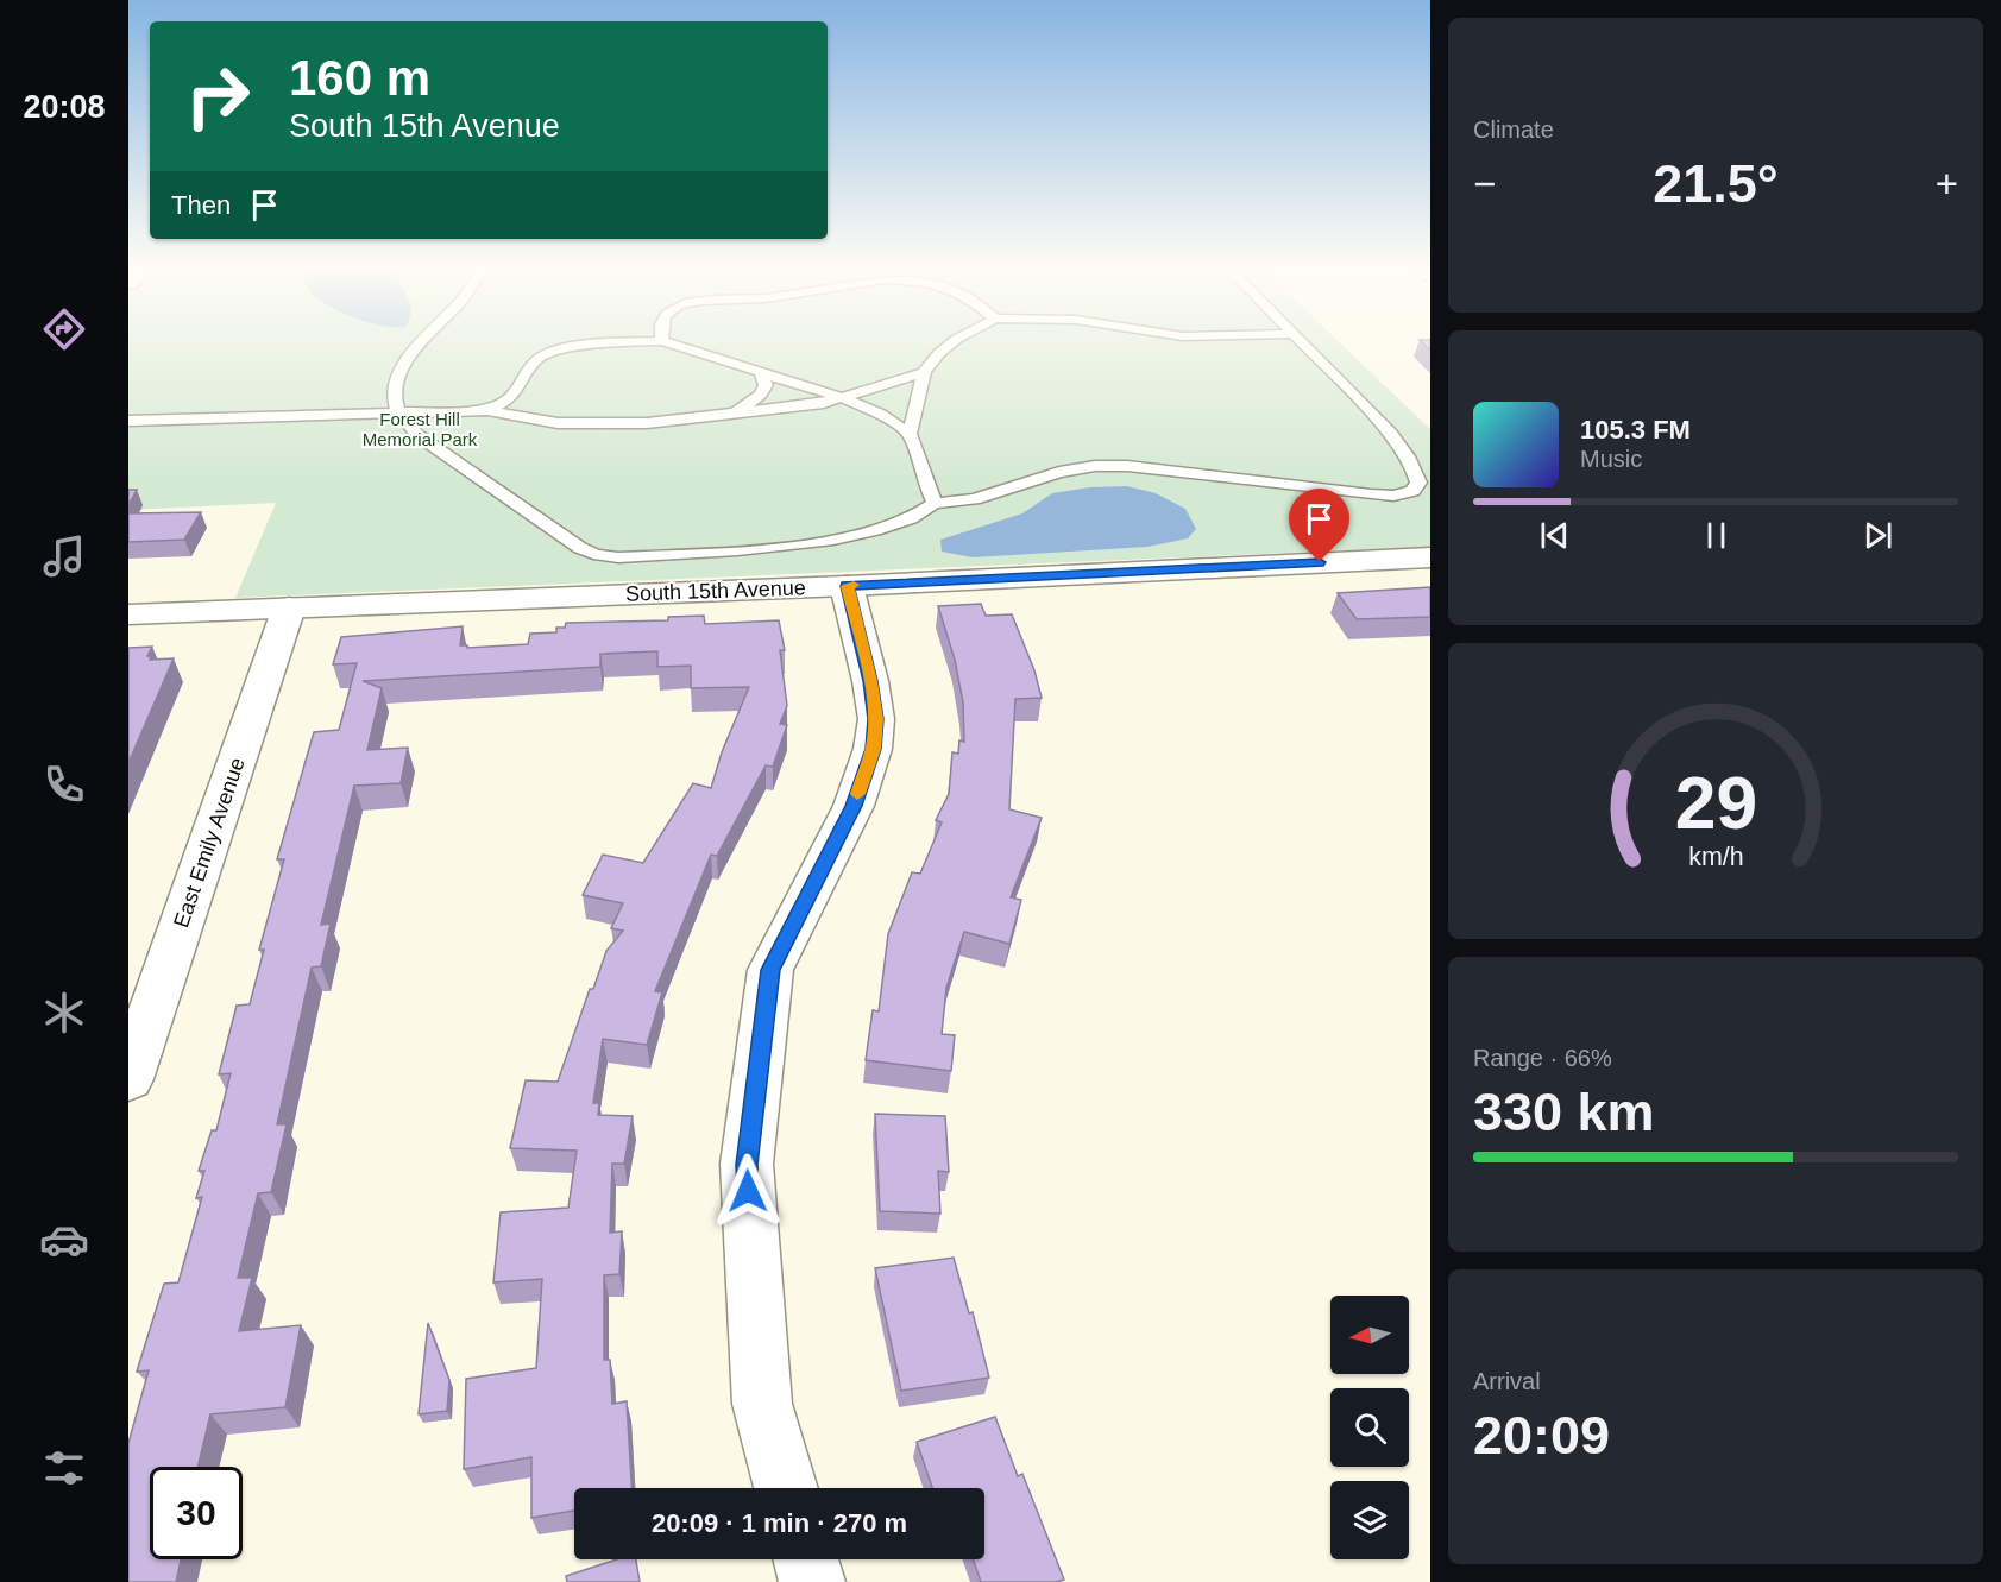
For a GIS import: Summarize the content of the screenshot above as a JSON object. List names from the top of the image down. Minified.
{"streets":{"street":["South 15th Avenue","East Emily Avenue"]},"crossings":[["South 15th Avenue","East Emily Avenue"]],"parks":["Forest Hill Memorial Park"],"north":"left","page":{"tabs":"20:08","tile":["Climate",["Range · 66%","330 km"],["Arrival","20:09"]],"turn":["160 m","South 15th Avenue"],"heat":["−","21.5°","+"],"then":"Then","song":["105.3 FM","Music"],"limit":"30","trip":"20:09 · 1 min · 270 m","gauge":["29","km/h"]}}
